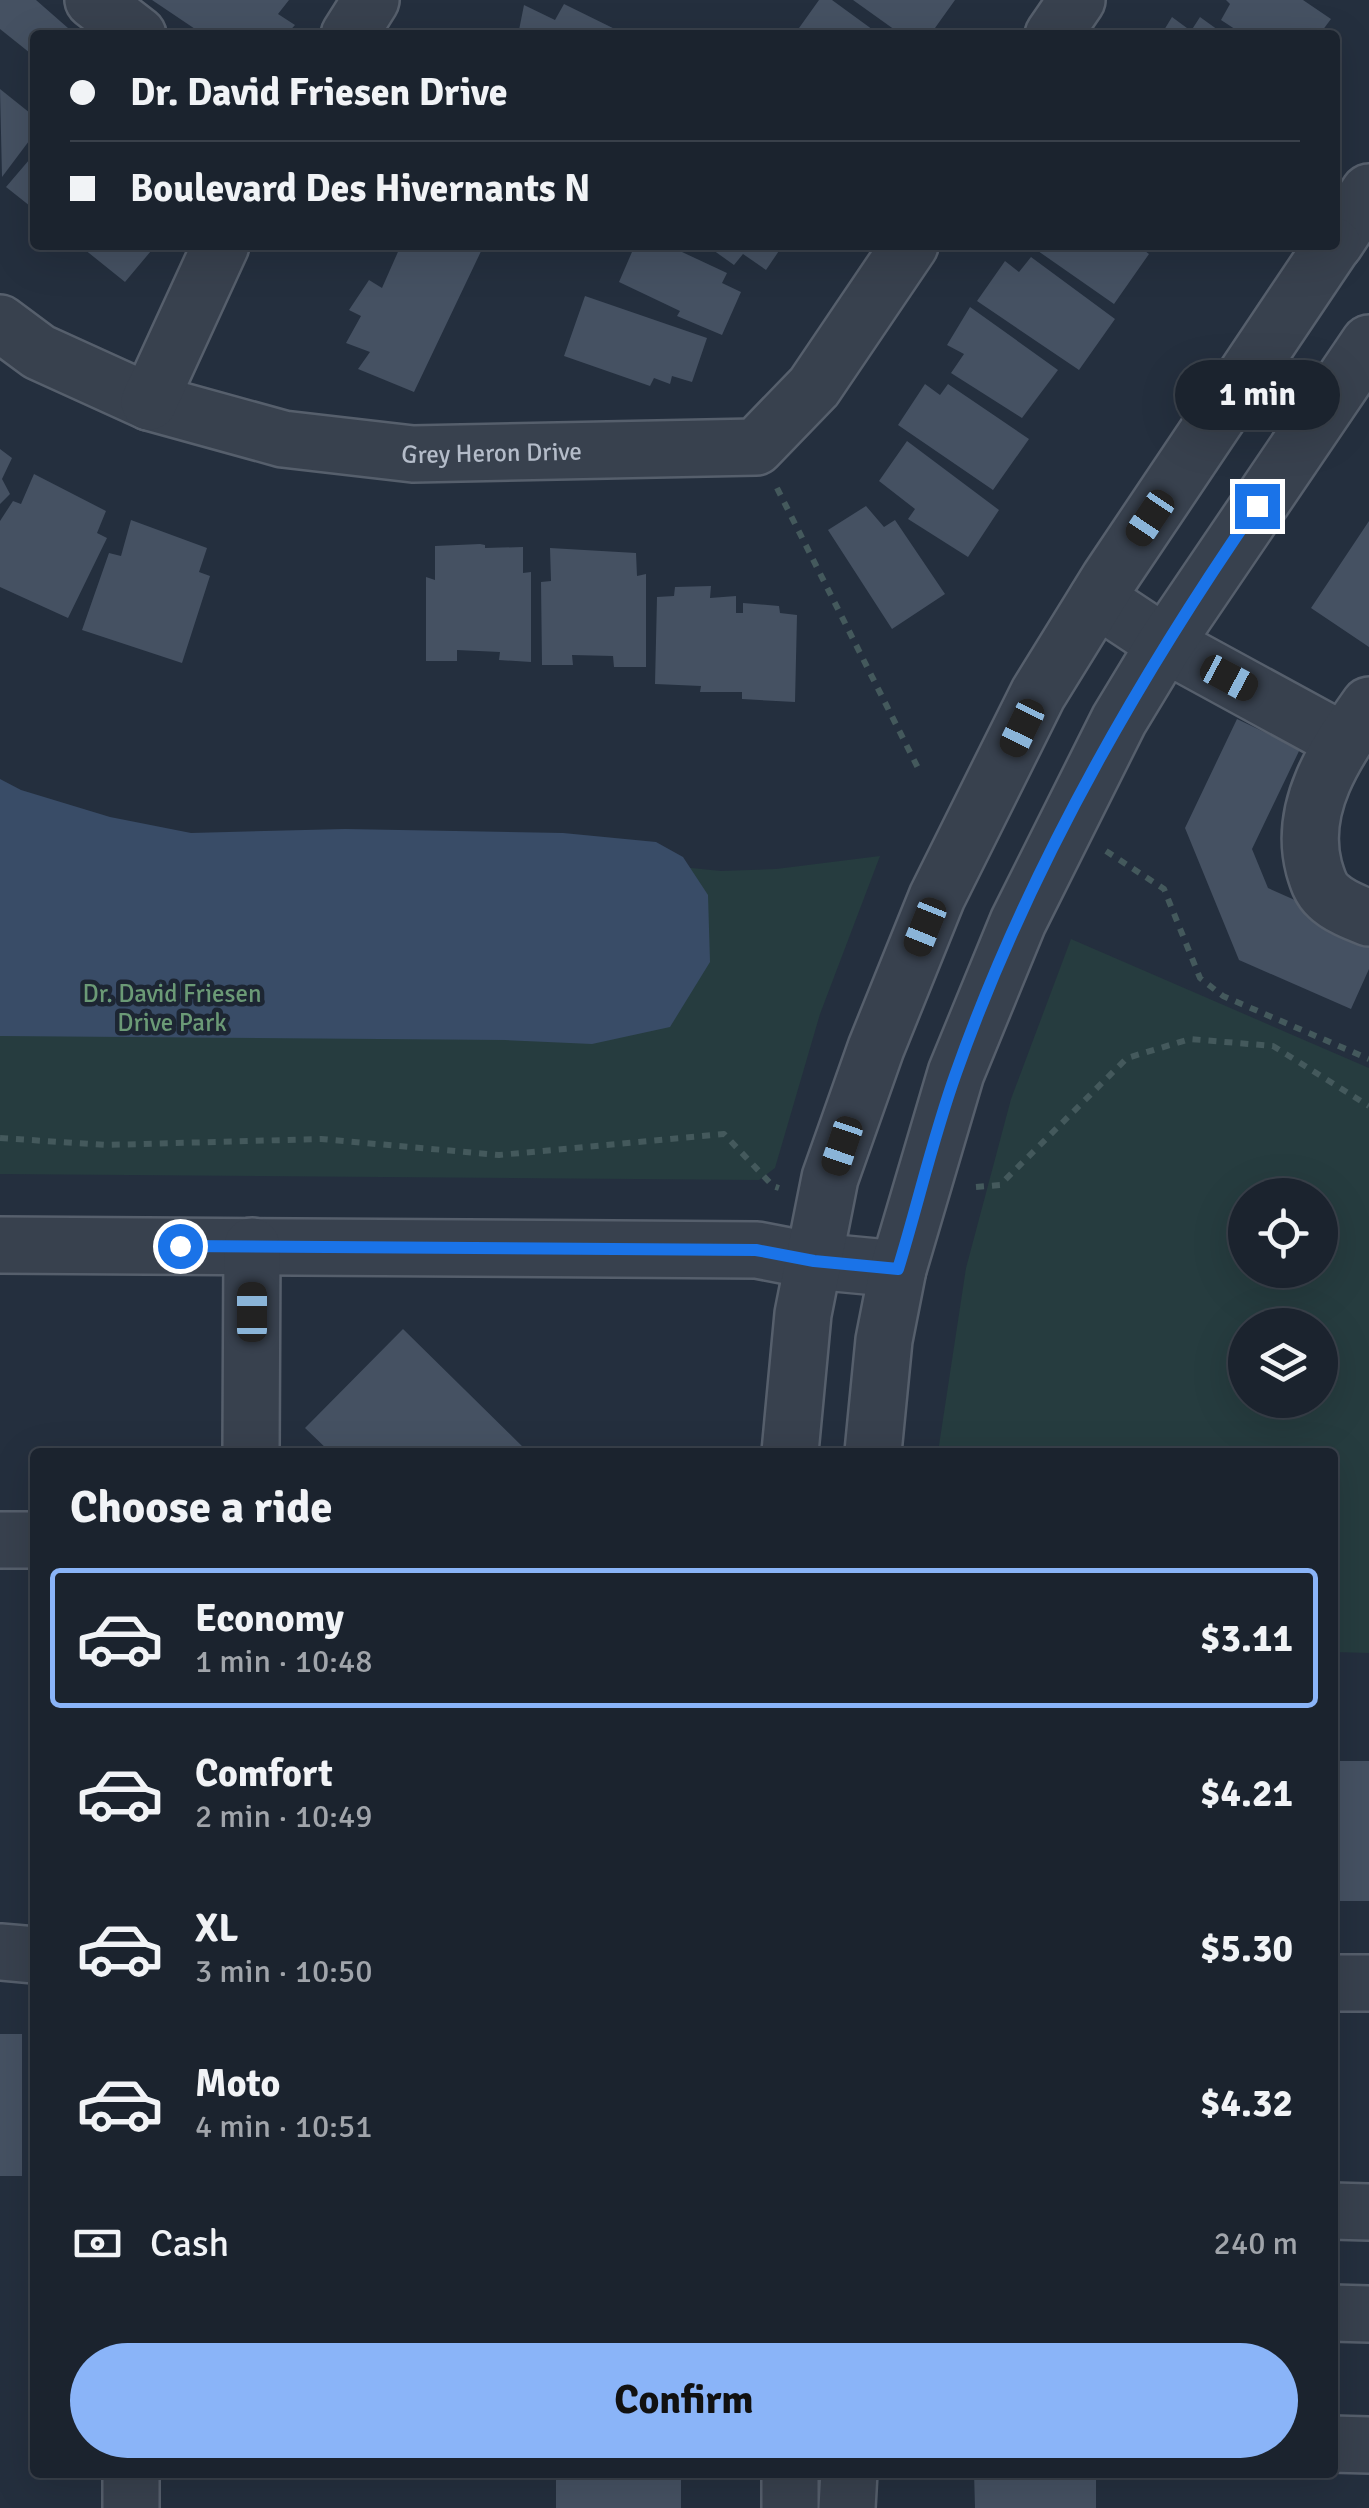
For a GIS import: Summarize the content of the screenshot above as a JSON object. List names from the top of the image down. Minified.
{"streets":{"street":["Grey Heron Drive"]},"parks":["Dr. David Friesen Drive Park"],"page":{"banner":["Dr. David Friesen Drive","Boulevard Des Hivernants N"],"bubble":"1 min","heading":"Choose a ride","list":[{"name":"Economy","note":"1 min · 10:48","value":"$3.11"},{"name":"Comfort","note":"2 min · 10:49","value":"$4.21"},{"name":"XL","note":"3 min · 10:50","value":"$5.30"},{"name":"Moto","note":"4 min · 10:51","value":"$4.32"}],"pay":["Cash","240 m"],"buttons":"Confirm"}}
